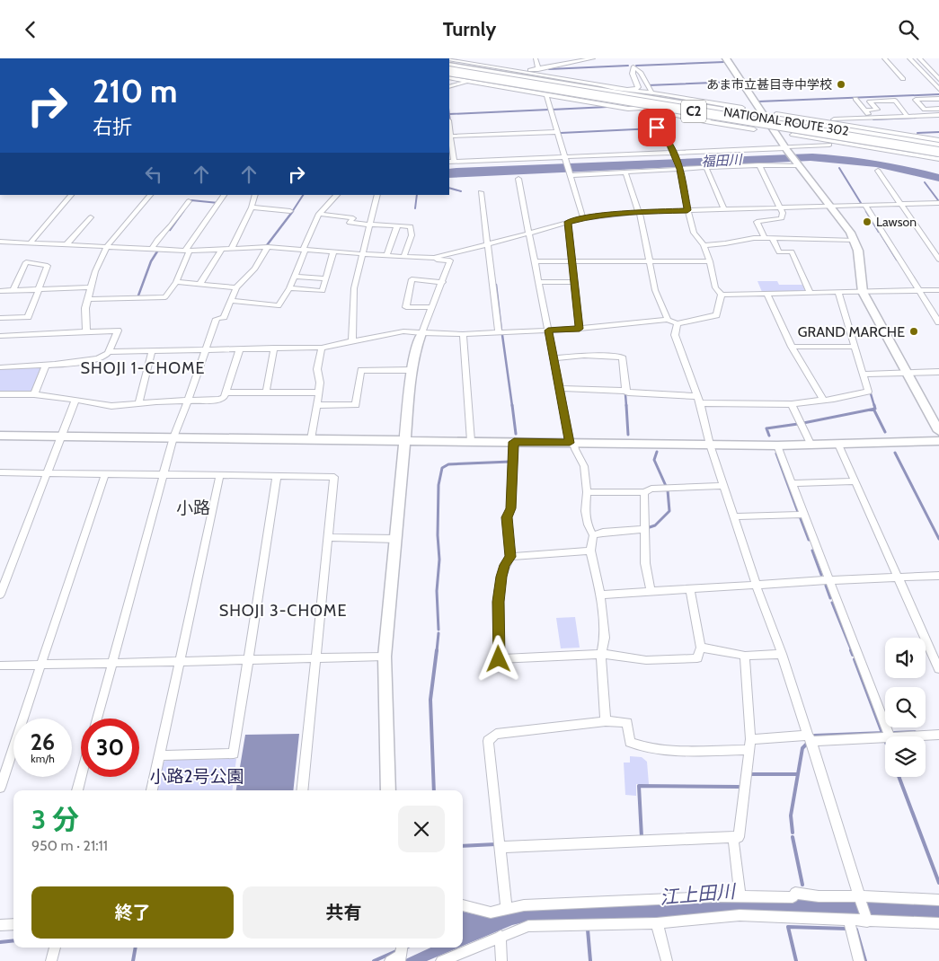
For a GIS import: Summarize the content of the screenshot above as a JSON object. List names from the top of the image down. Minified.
{"streets":{"highway":["C2","NATIONAL ROUTE 302"]},"crossings":[["C2","NATIONAL ROUTE 302"]],"districts":["SHOJI 1-CHOME","小路","SHOJI 3-CHOME"],"water":["福田川","江上田川"],"parks":["小路2号公園"],"places":["あま市立甚目寺中学校","Lawson","GRAND MARCHE"],"page":{"header":"Turnly","turn":["210 m","右折"],"speed":"26 km/h","limit":"30","heading":["3 分","950 m · 21:11"],"buttons":["終了","共有"]}}
